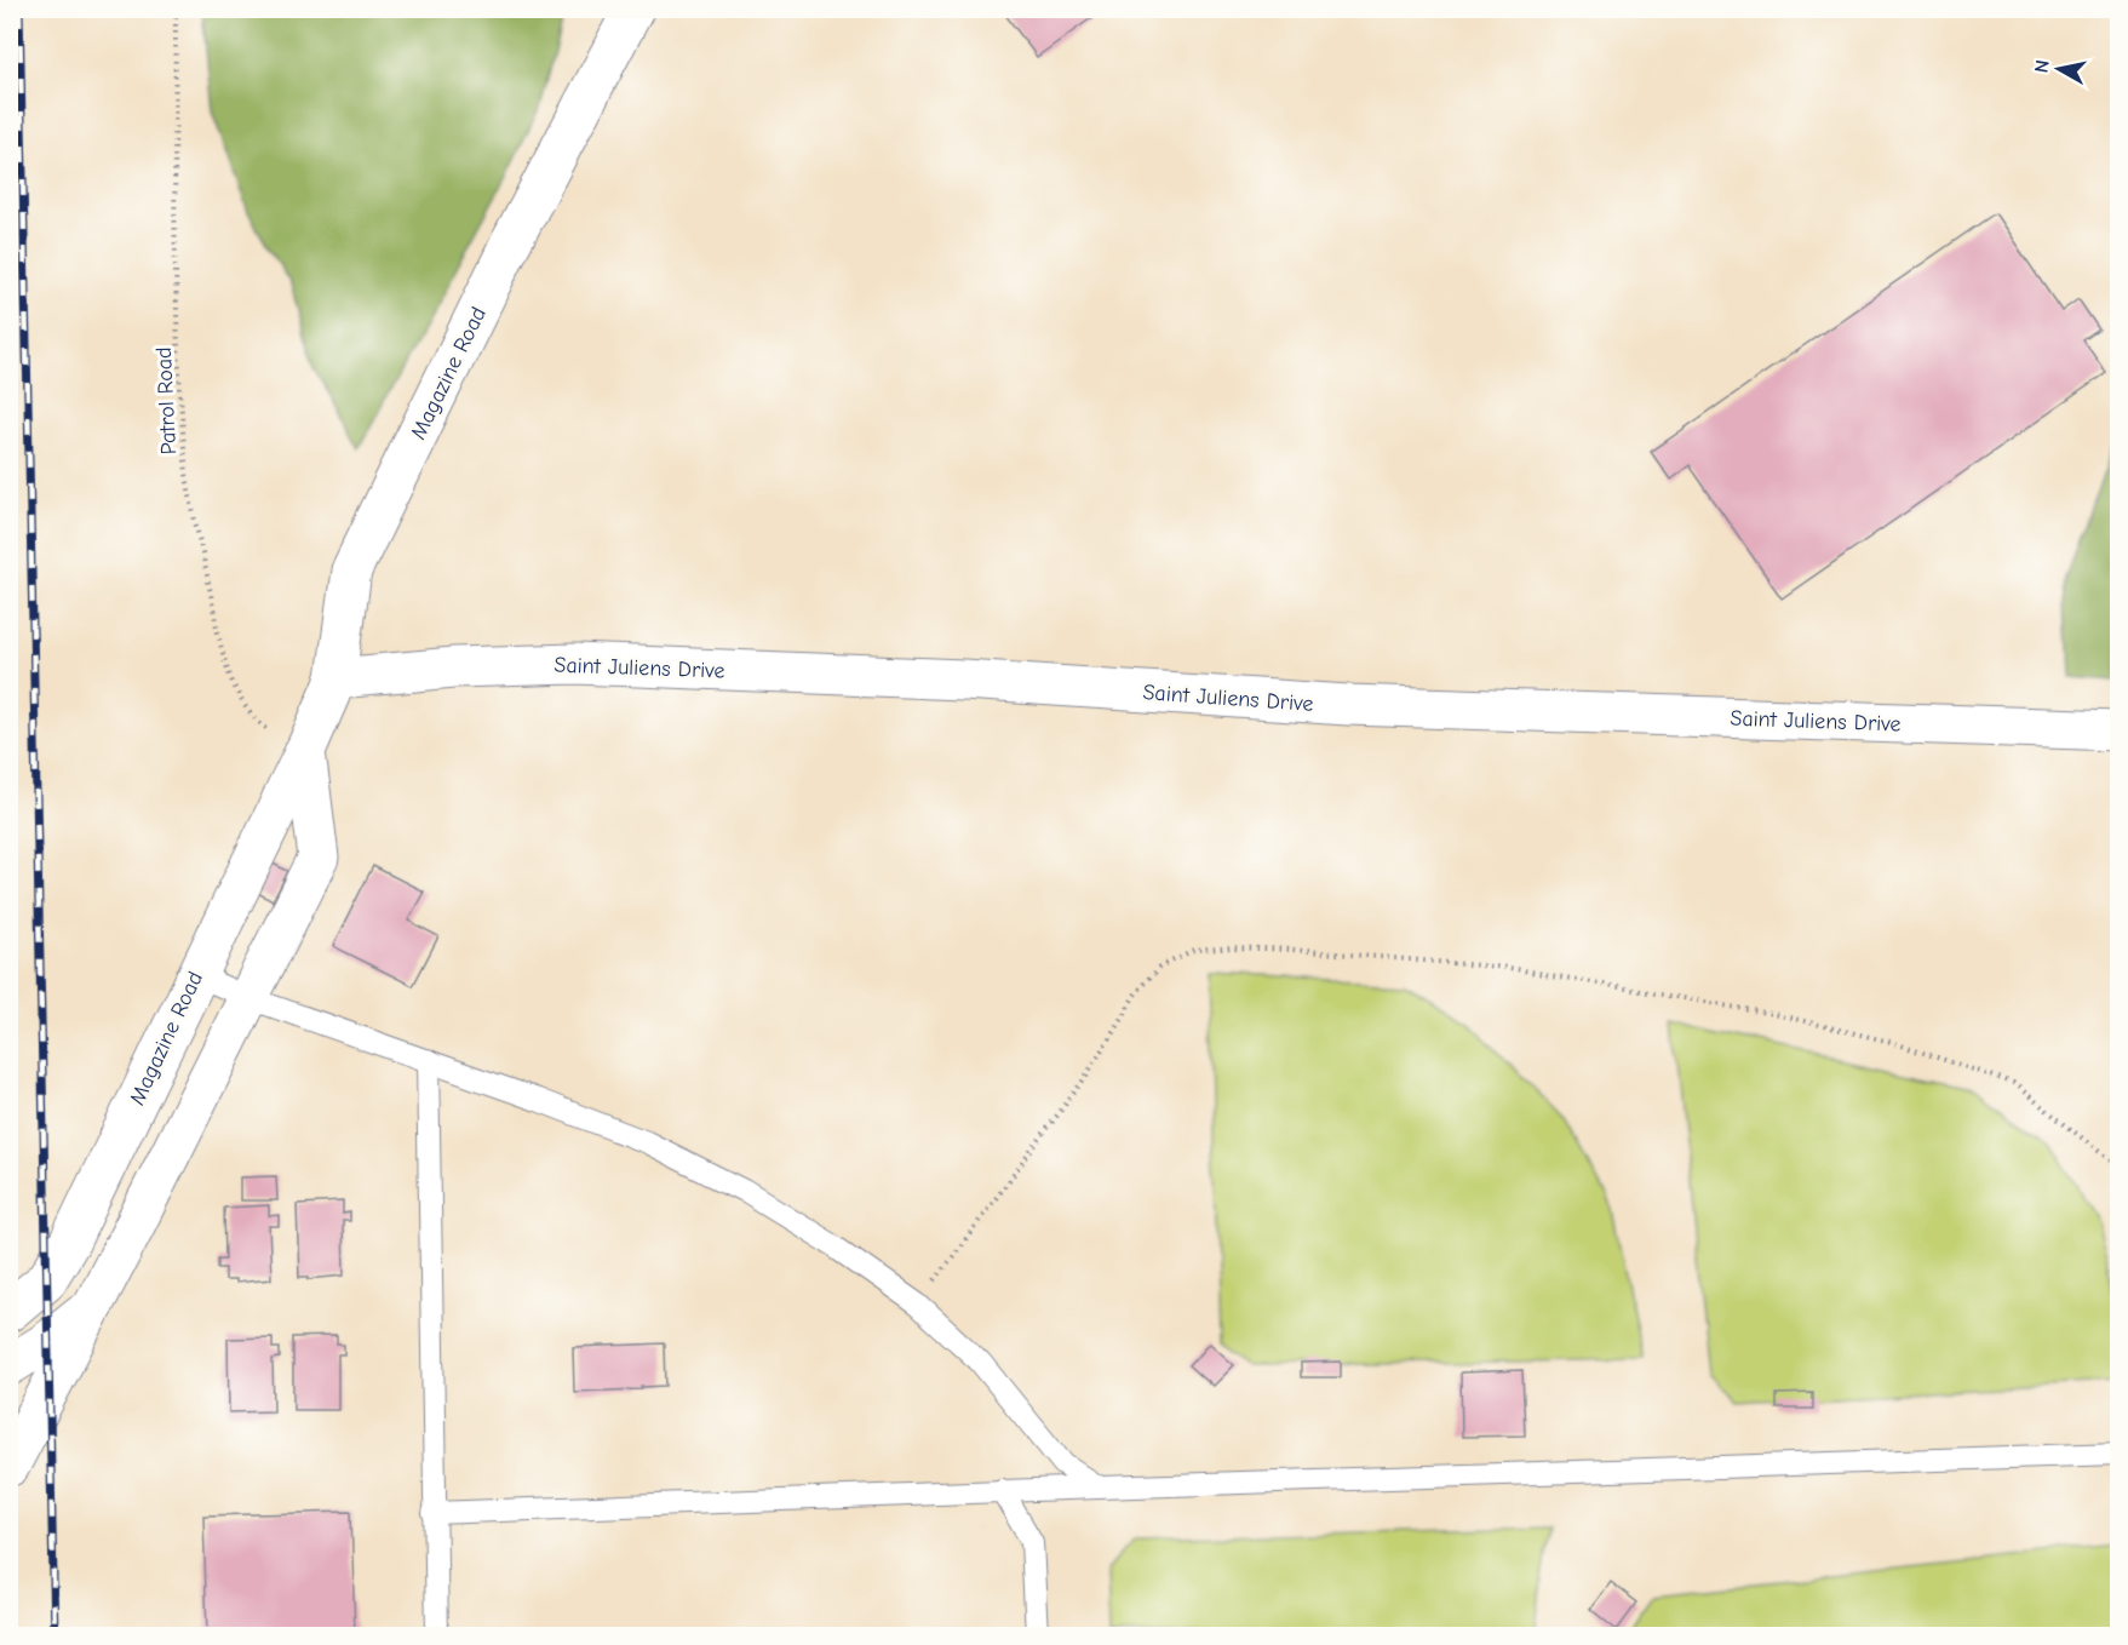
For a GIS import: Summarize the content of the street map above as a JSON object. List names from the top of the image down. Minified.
{"streets":{"street":["Magazine Road","Saint Juliens Drive"],"path":["Patrol Road"]},"crossings":[["Magazine Road","Patrol Road"],["Magazine Road","Saint Juliens Drive"]],"north":"left"}
